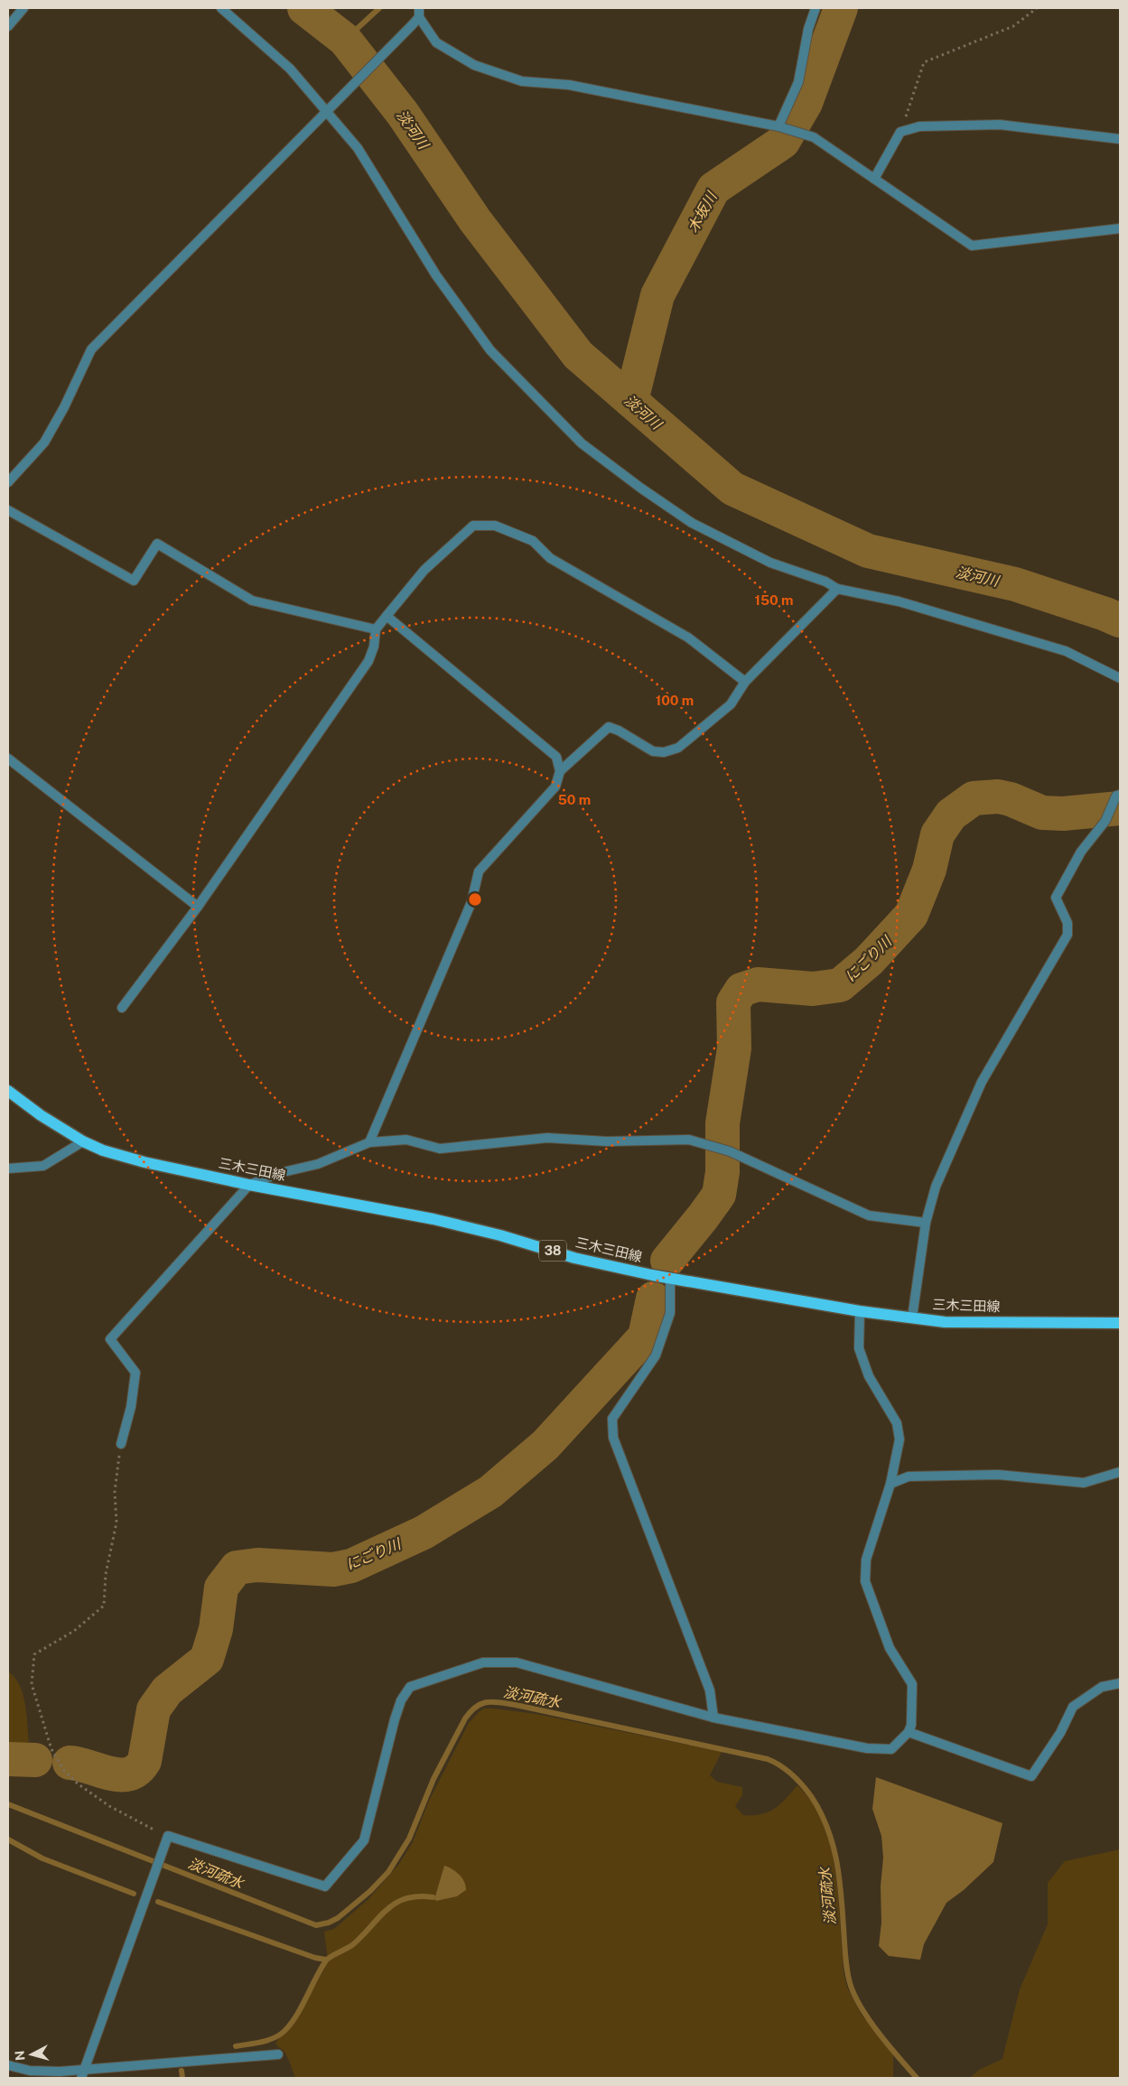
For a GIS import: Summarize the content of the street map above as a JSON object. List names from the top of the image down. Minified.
{"streets":{"main road":["三木三田線","38"]},"water":["淡河川","木坂川","にごり川","淡河疏水"],"north":"left","rings":["150 m","100 m","50 m"]}
